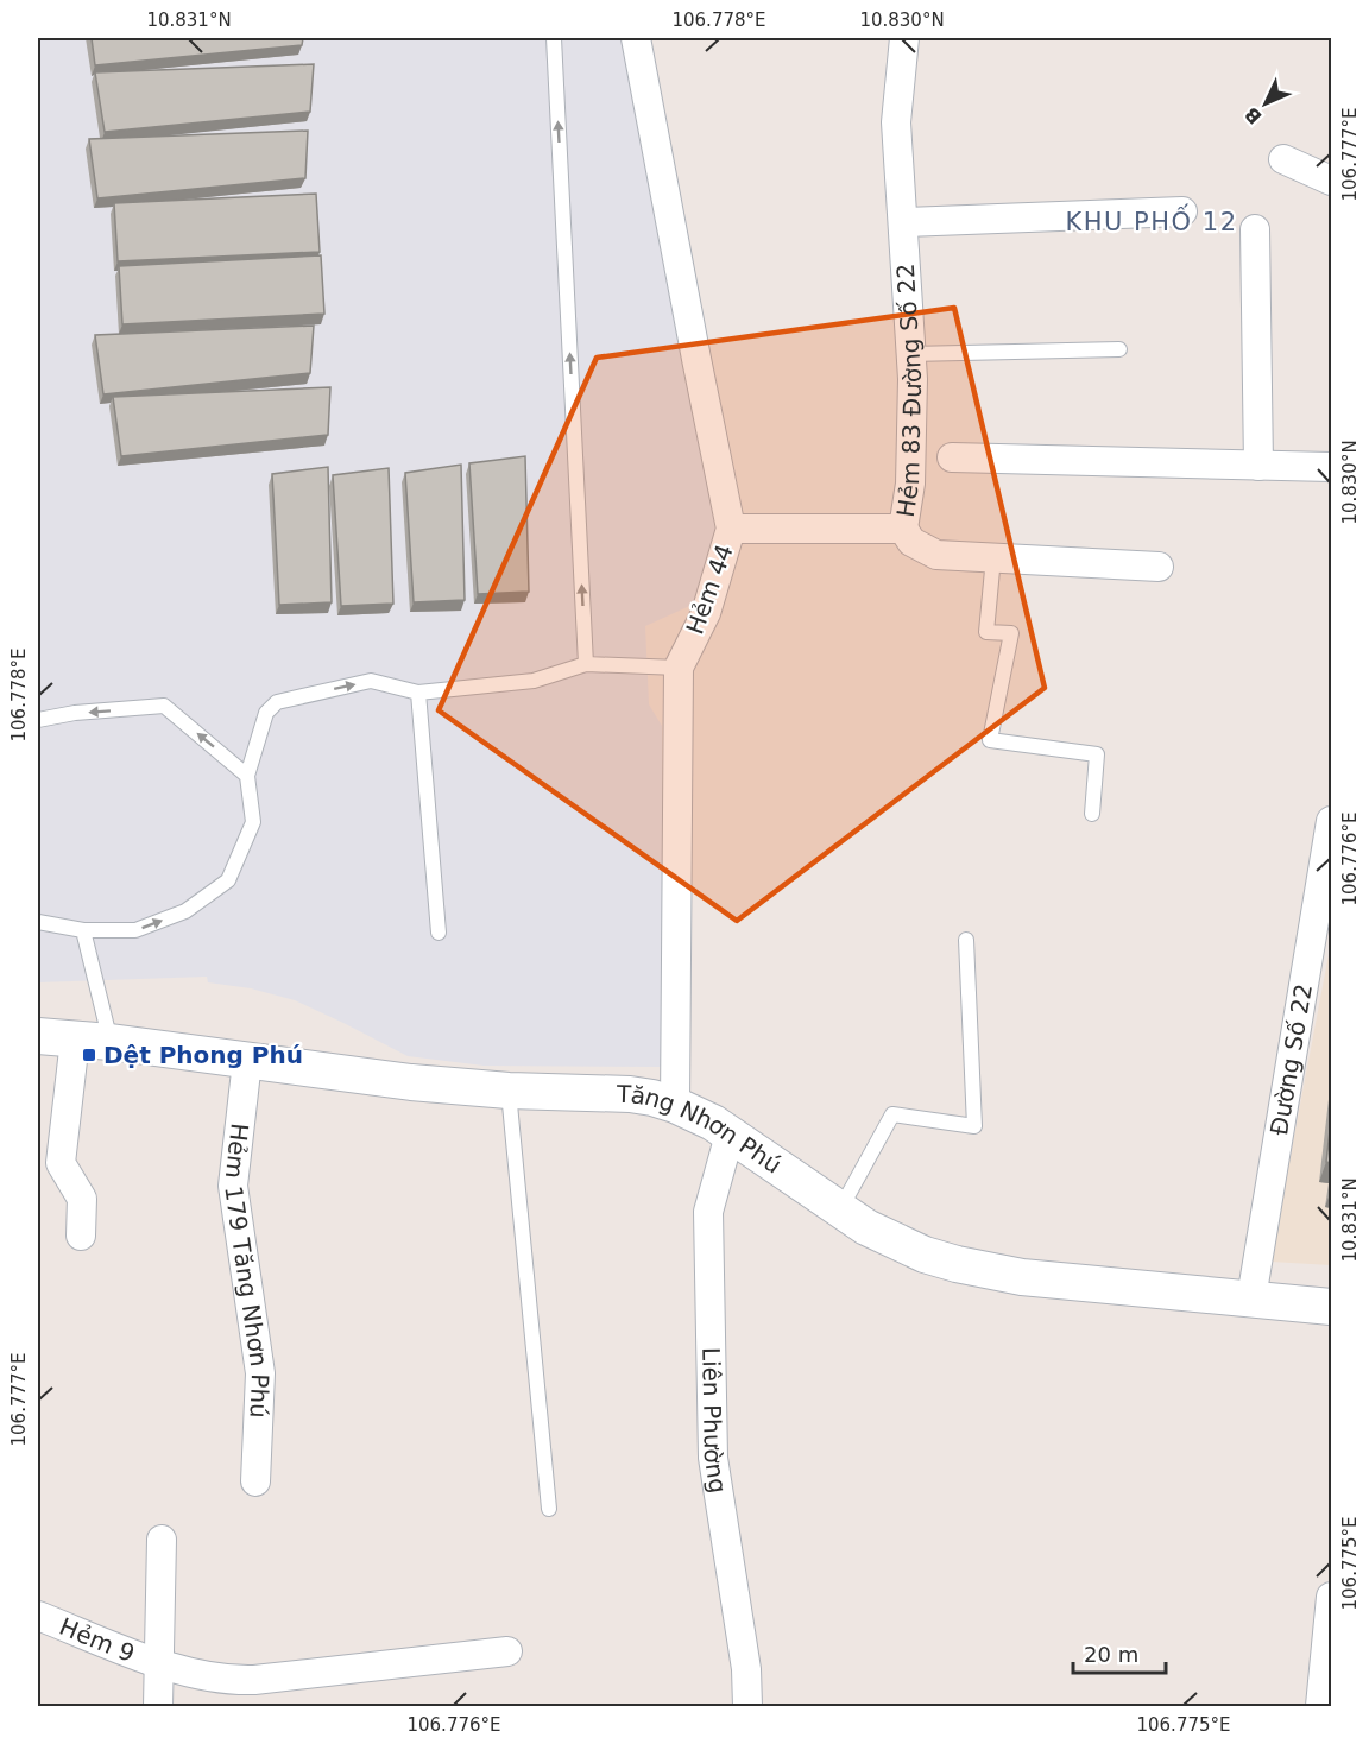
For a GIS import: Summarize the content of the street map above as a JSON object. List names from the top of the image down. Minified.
{"streets":{"street":["Hẻm 83 Đường Số 22","Hẻm 44","Đường Số 22","Tăng Nhơn Phú","Hẻm 179 Tăng Nhơn Phú","Liên Phường","Hẻm 9"]},"crossings":[["Hẻm 83 Đường Số 22","Hẻm 44"],["Hẻm 44","Tăng Nhơn Phú"],["Đường Số 22","Tăng Nhơn Phú"],["Tăng Nhơn Phú","Hẻm 179 Tăng Nhơn Phú"],["Tăng Nhơn Phú","Liên Phường"]],"districts":["KHU PHỐ 12"],"places":{"transit":["Dệt Phong Phú"]},"scale_bar":"20 m","north":"bottom left","coordinates":["10.831°N","106.778°E","10.830°N","106.777°E","106.776°E","106.775°E"]}
